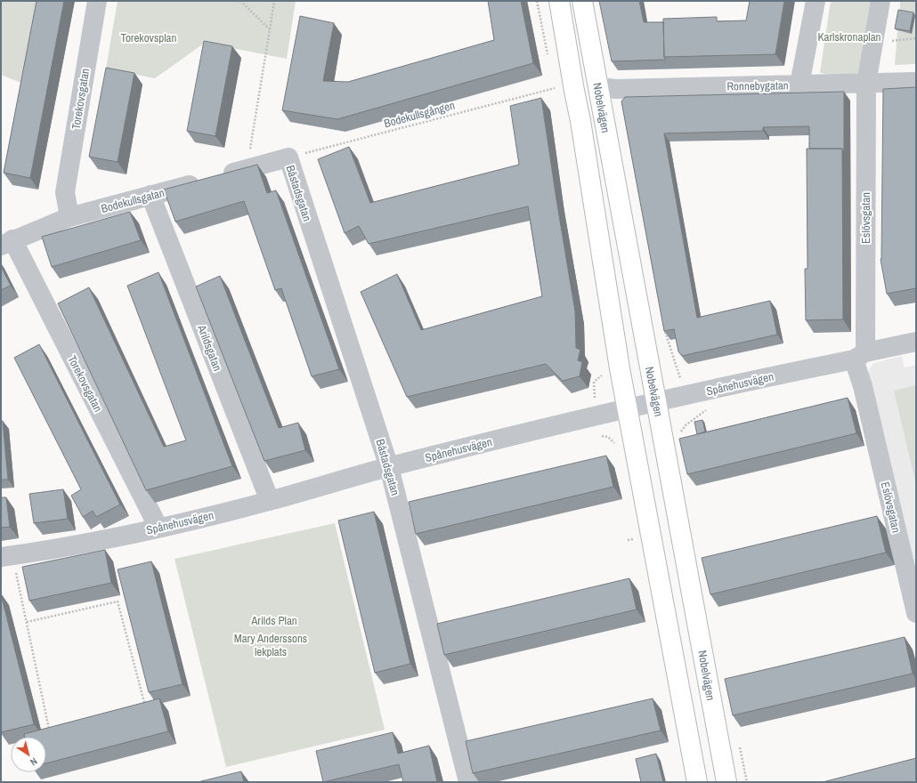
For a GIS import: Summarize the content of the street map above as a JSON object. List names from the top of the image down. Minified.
{"streets":{"main road":["Nobelvägen"],"street":["Ronnebygatan","Torekovsgatan","Båstadsgatan","Bodekullsgatan","Eslövsgatan","Arildsgatan","Spånehusvägen"],"path":["Bodekullsgången"]},"crossings":[["Ronnebygatan","Nobelvägen"],["Ronnebygatan","Eslövsgatan"],["Torekovsgatan","Bodekullsgatan"],["Torekovsgatan","Spånehusvägen"],["Nobelvägen","Spånehusvägen"],["Bodekullsgången","Båstadsgatan"],["Bodekullsgången","Bodekullsgatan"],["Båstadsgatan","Bodekullsgatan"],["Båstadsgatan","Spånehusvägen"],["Bodekullsgatan","Arildsgatan"],["Eslövsgatan","Spånehusvägen"],["Arildsgatan","Spånehusvägen"]],"parks":["Karlskronaplan","Torekovsplan","Arilds Plan","Mary Anderssons lekplats"],"north":"bottom right"}
